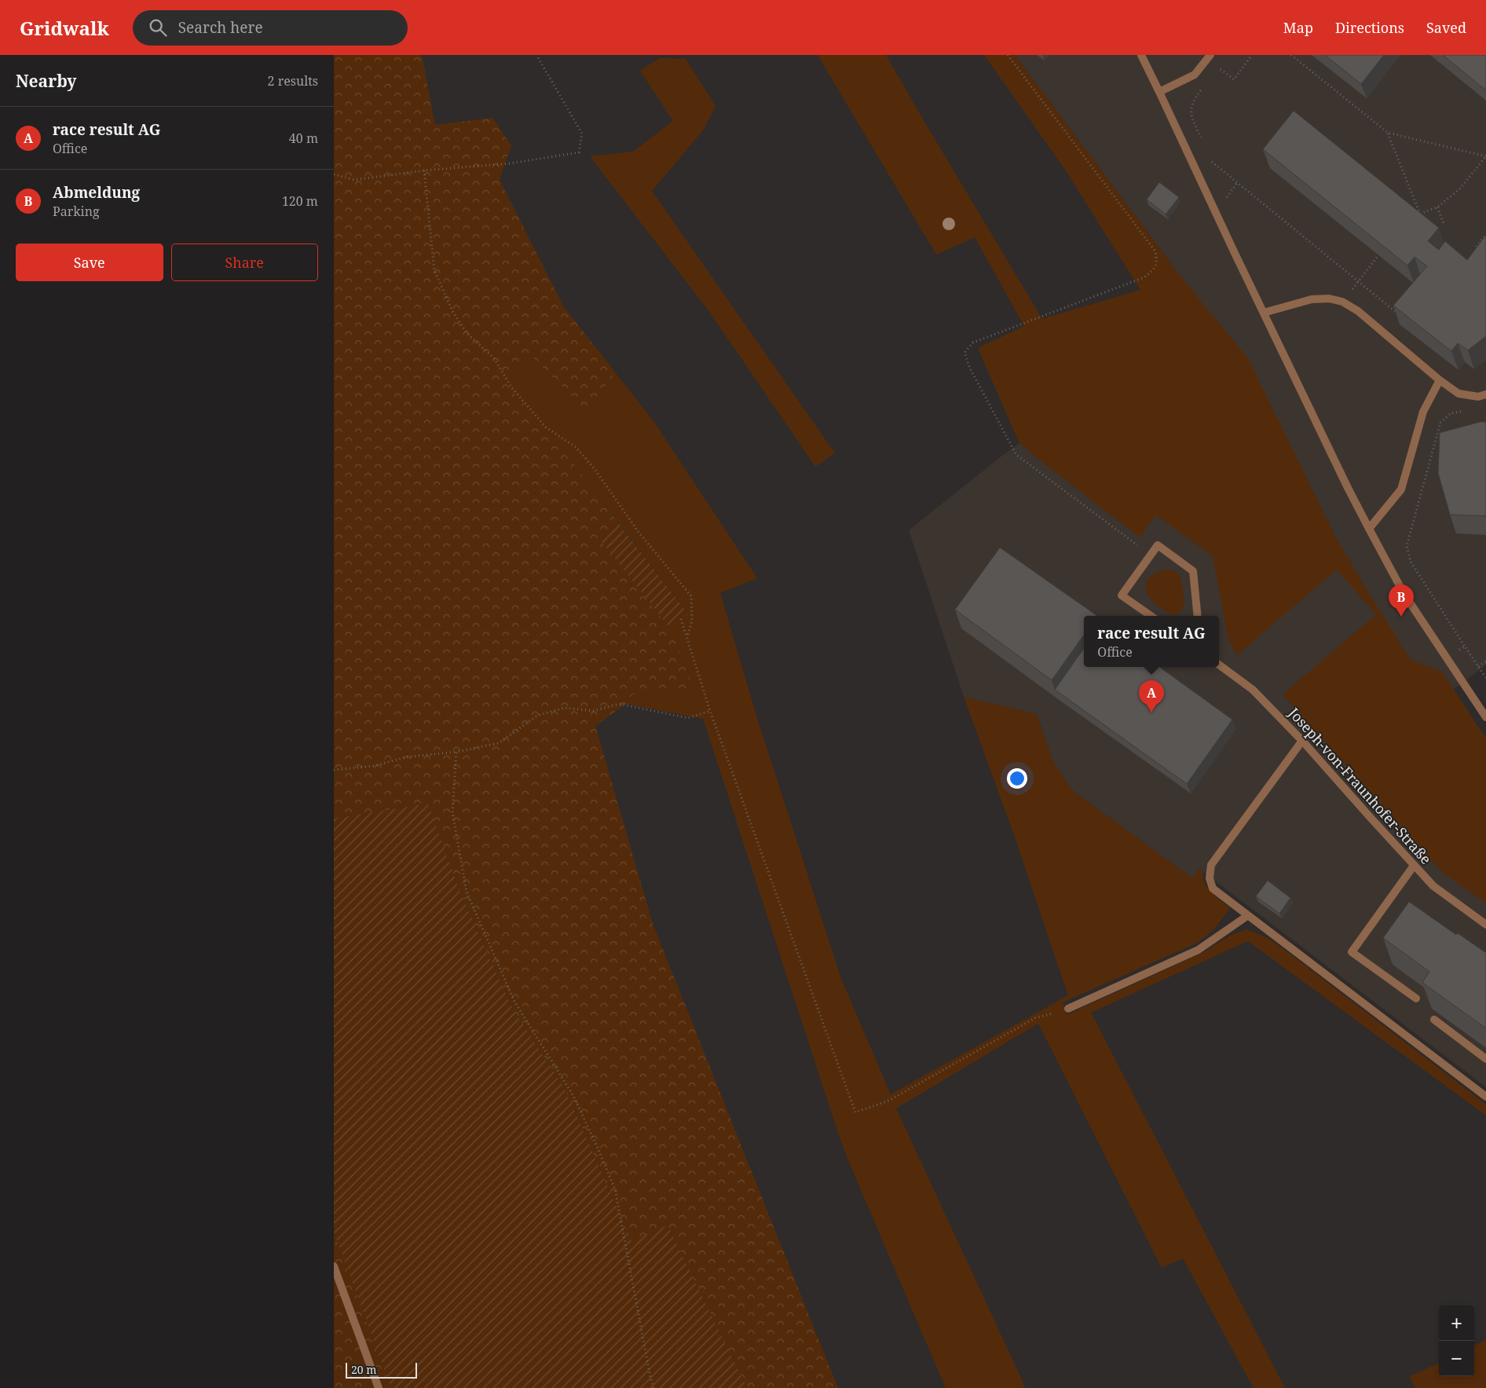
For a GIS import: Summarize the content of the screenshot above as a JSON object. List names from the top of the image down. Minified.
{"streets":{"street":["Joseph-von-Fraunhofer-Straße"]},"scale_bar":"20 m","page":{"header":"Gridwalk","search":"Search here","nav":["Map","Directions","Saved"],"heading":["Nearby","2 results"],"list":[{"mark":"A","name":"race result AG","note":"Office","value":"40 m"},{"mark":"B","name":"Abmeldung","note":"Parking","value":"120 m"}],"buttons":["Save","Share"],"pins":["B","A"],"popup":["race result AG","Office"],"map_buttons":["+","−"],"scale":"20 m"}}
